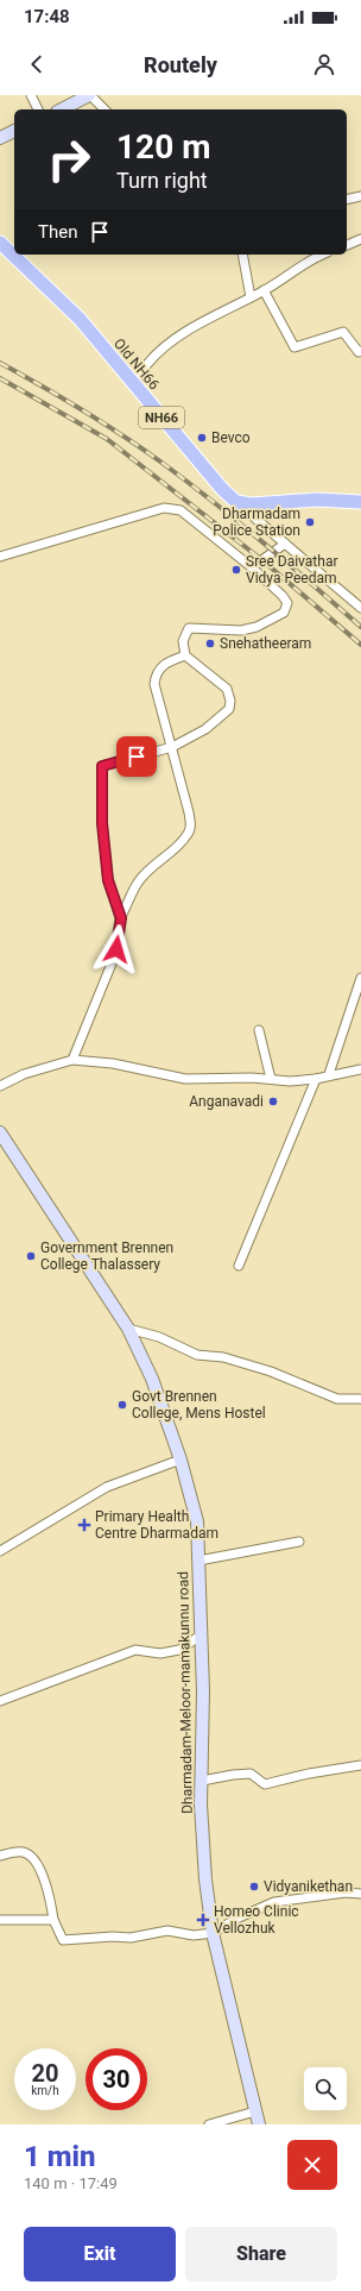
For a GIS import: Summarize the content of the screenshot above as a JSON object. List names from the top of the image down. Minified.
{"streets":{"main road":["Old NH66","NH66","Dharmadam-Meloor-mamakunnu road"]},"places":{"other":["Bevco","Dharmadam Police Station","Sree Daivathar Vidya Peedam","Snehatheeram","Anganavadi","Government Brennen College Thalassery","Govt Brennen College, Mens Hostel","Vidyanikethan"],"health":["Primary Health Centre Dharmadam","Homeo Clinic Vellozhuk"]},"page":{"status":"17:48","header":"Routely","turn":["120 m","Turn right"],"then":"Then","speed":"20 km/h","limit":"30","heading":["1 min","140 m · 17:49"],"buttons":["Exit","Share"]}}
